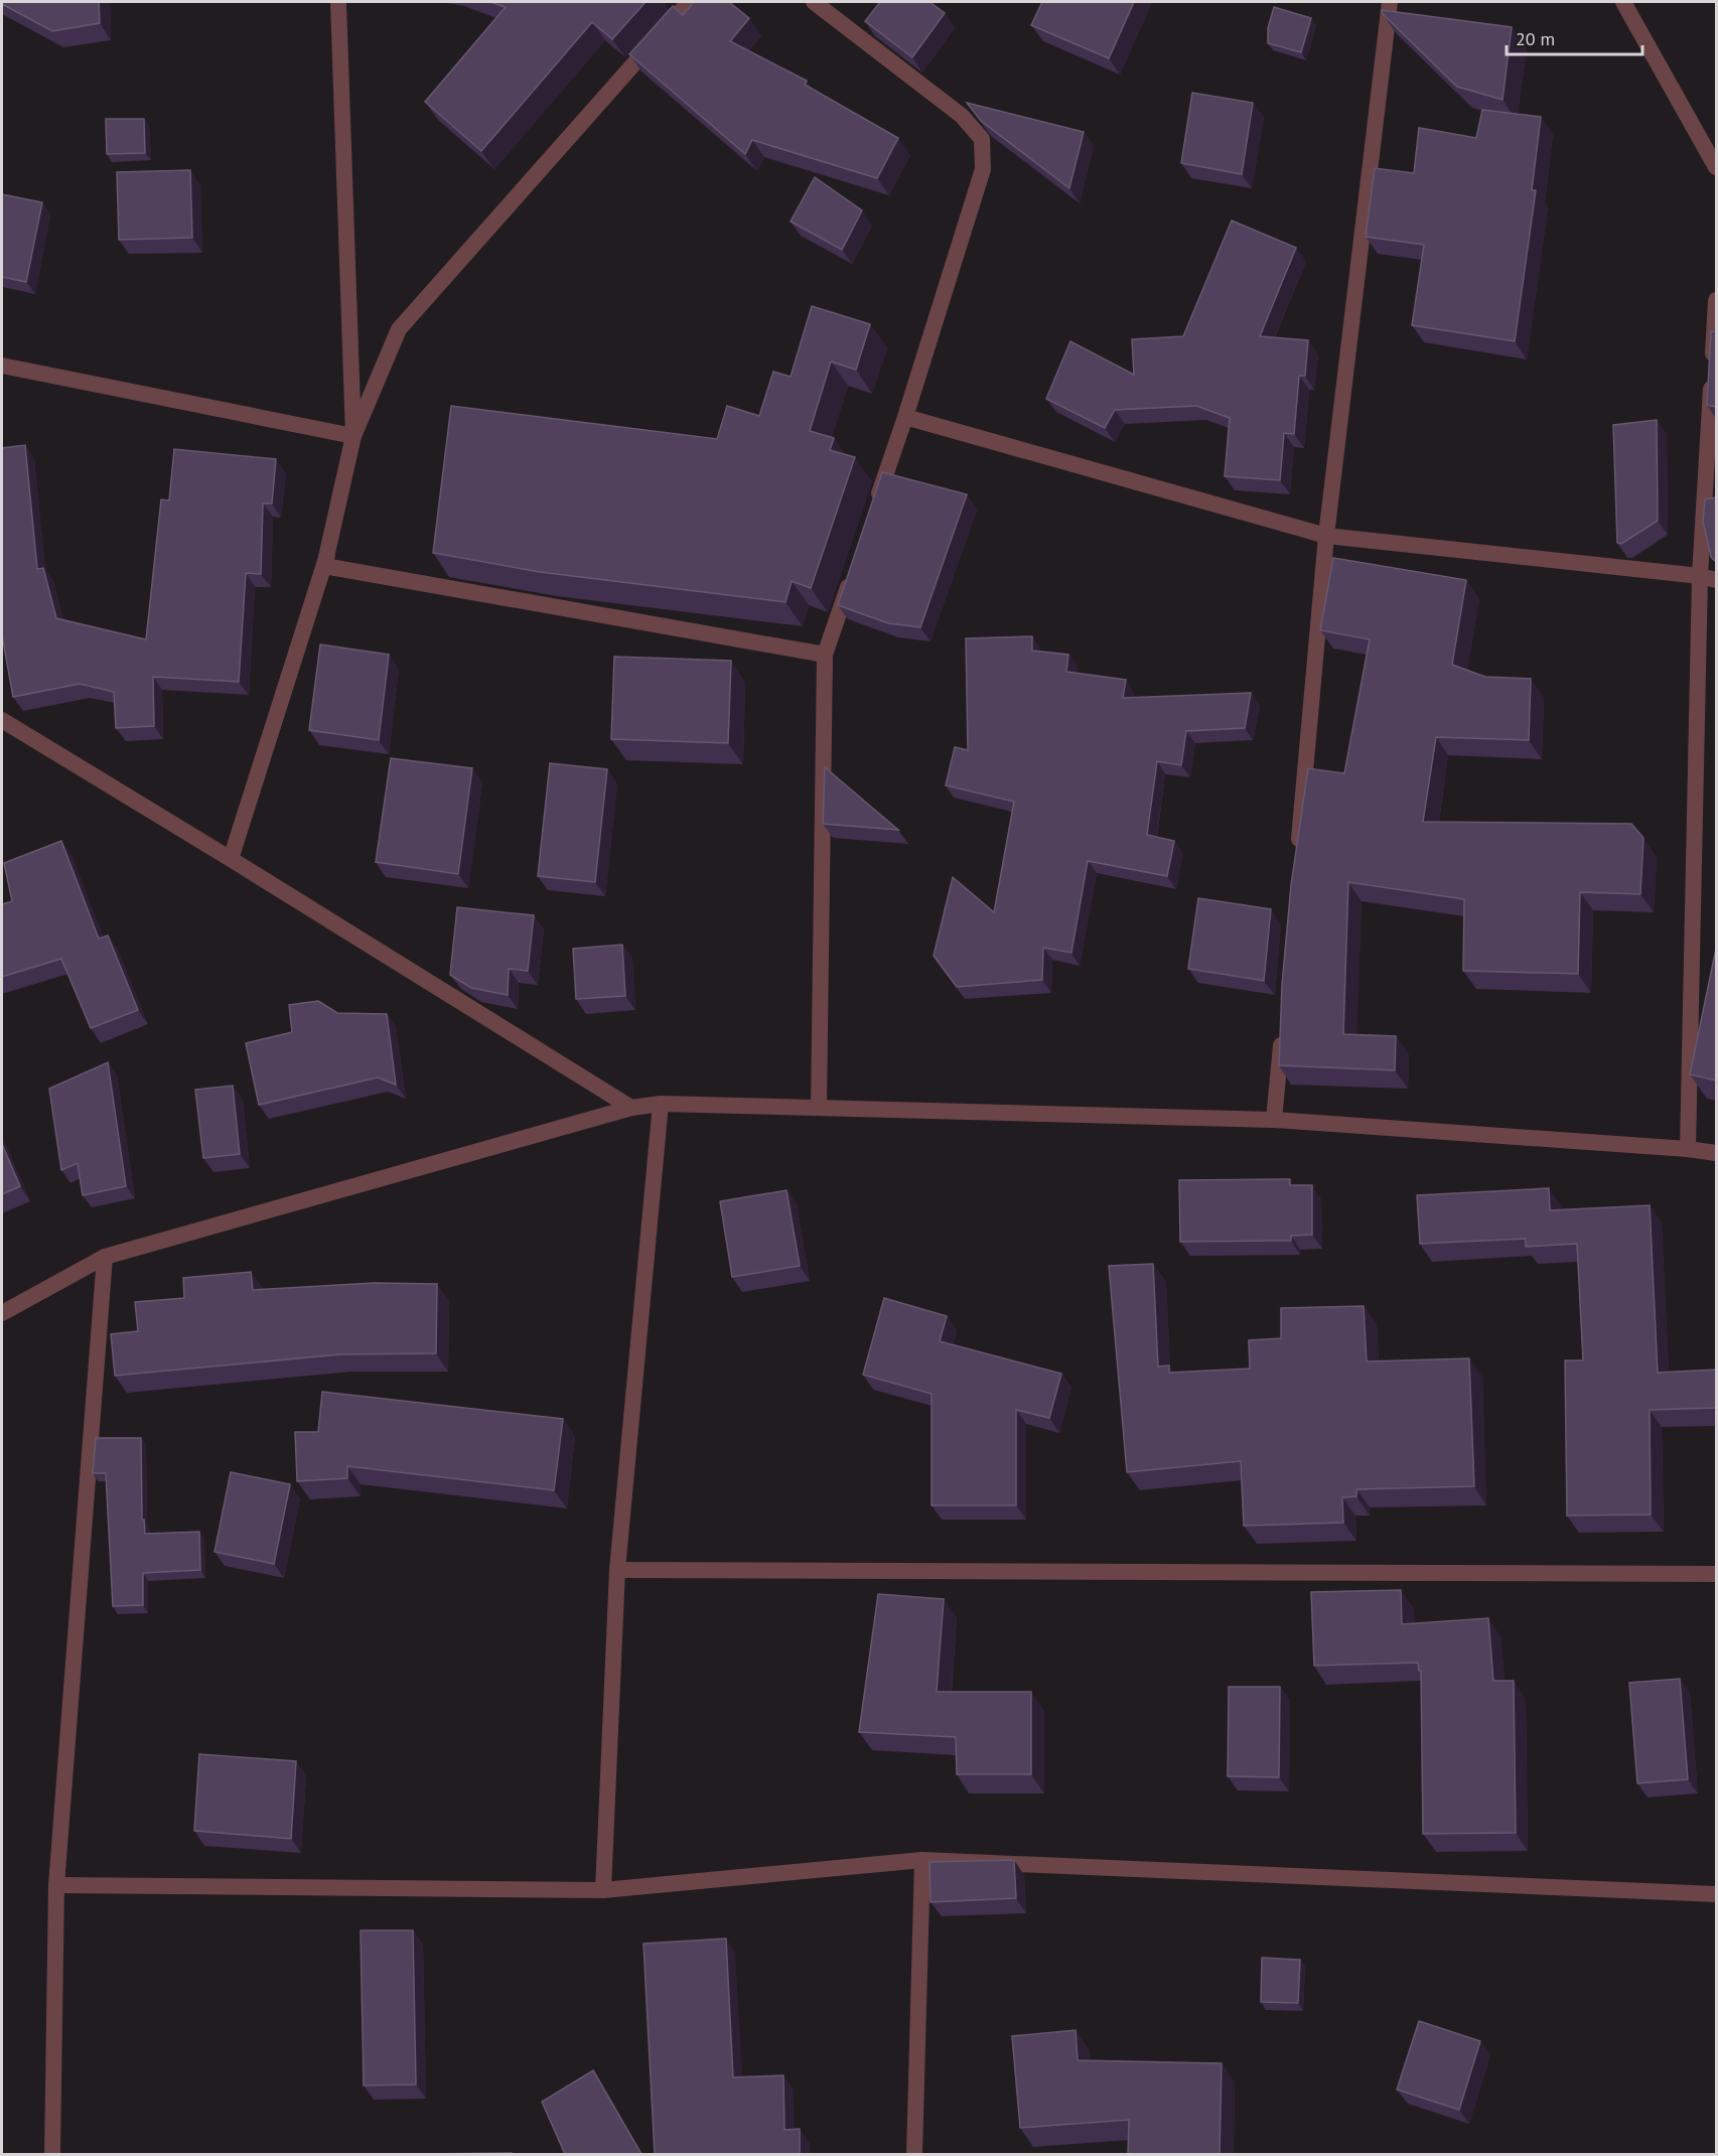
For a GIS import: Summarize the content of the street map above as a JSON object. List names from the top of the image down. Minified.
{"scale_bar":"20 m"}
